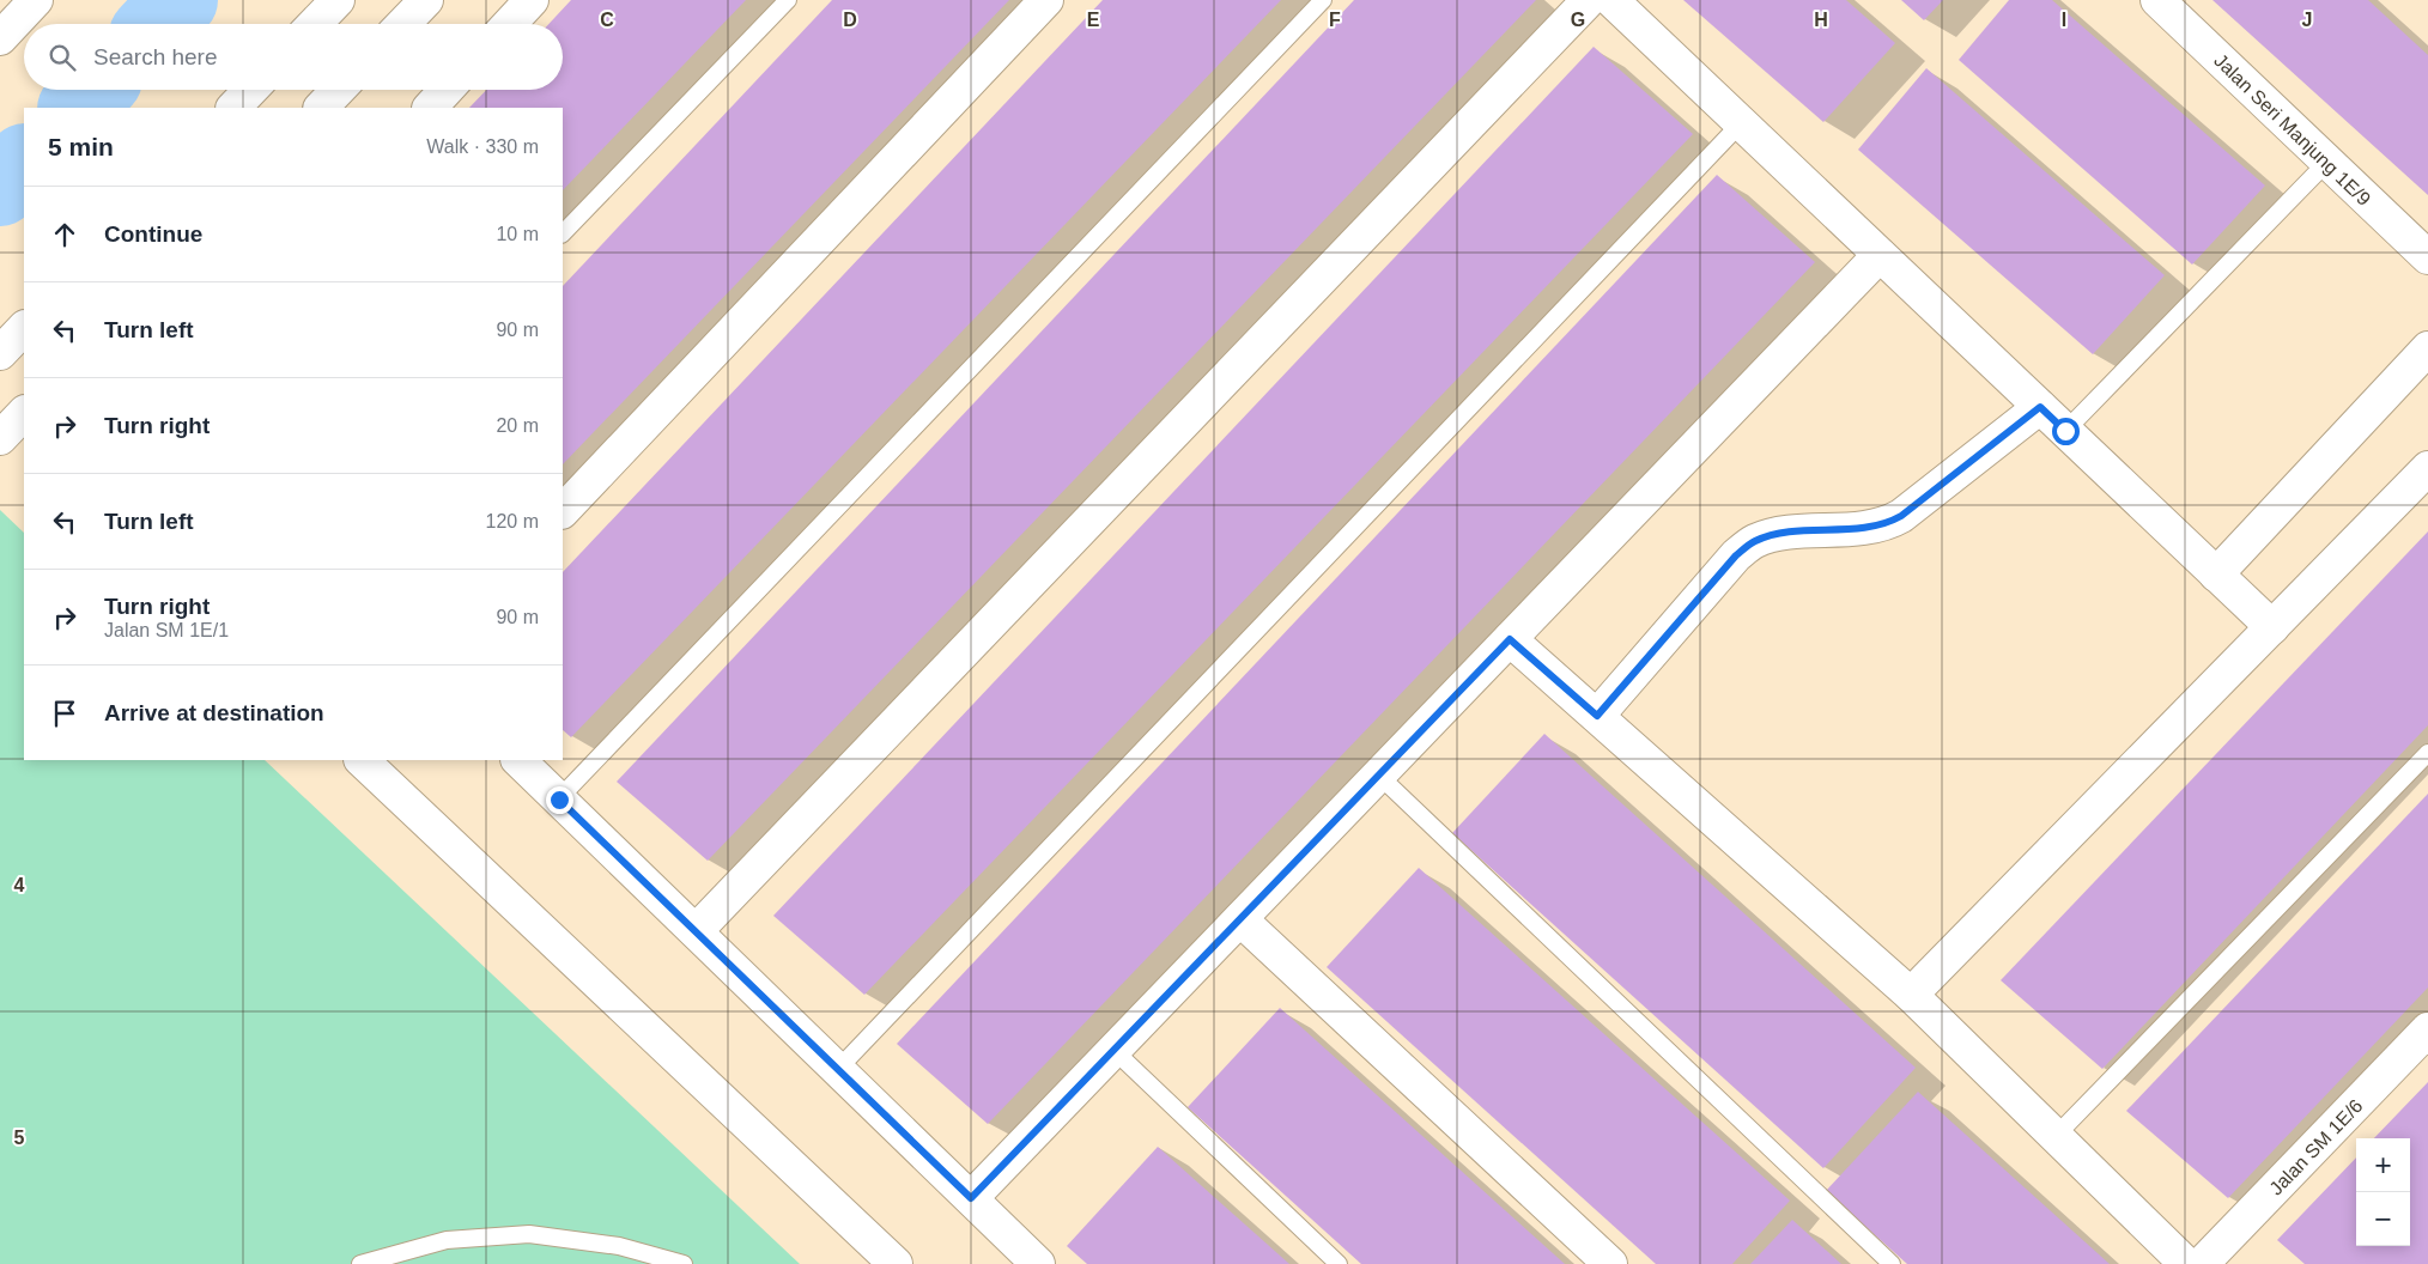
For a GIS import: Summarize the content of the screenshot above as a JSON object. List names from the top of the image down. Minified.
{"streets":{"street":["Jalan Seri Manjung 1E/9","Jalan SM 1E/6"]},"page":{"search":"Search here","heading":["5 min","Walk · 330 m"],"list":[["Continue","10 m"],["Turn left","90 m"],["Turn right","20 m"],["Turn left","120 m"],["Turn right","Jalan SM 1E/1","90 m"],"Arrive at destination"],"map_buttons":["+","−"]},"grid":{"columns":["C","D","E","F","G","H","I","J"],"rows":["4","5"]}}
